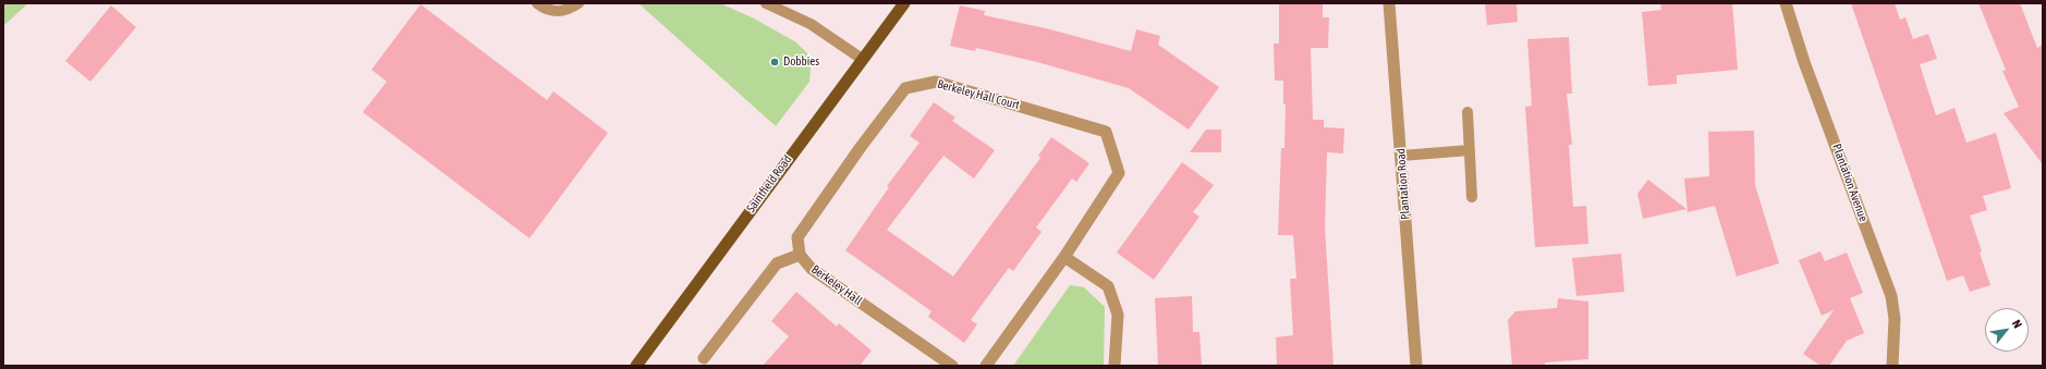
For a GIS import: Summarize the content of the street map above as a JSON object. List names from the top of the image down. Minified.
{"streets":{"main road":["Saintfield Road"],"street":["Berkeley Hall Court","Plantation Avenue","Plantation Road","Berkeley Hall"]},"crossings":[["Berkeley Hall Court","Berkeley Hall"]],"places":["Dobbies"],"north":"top right"}
